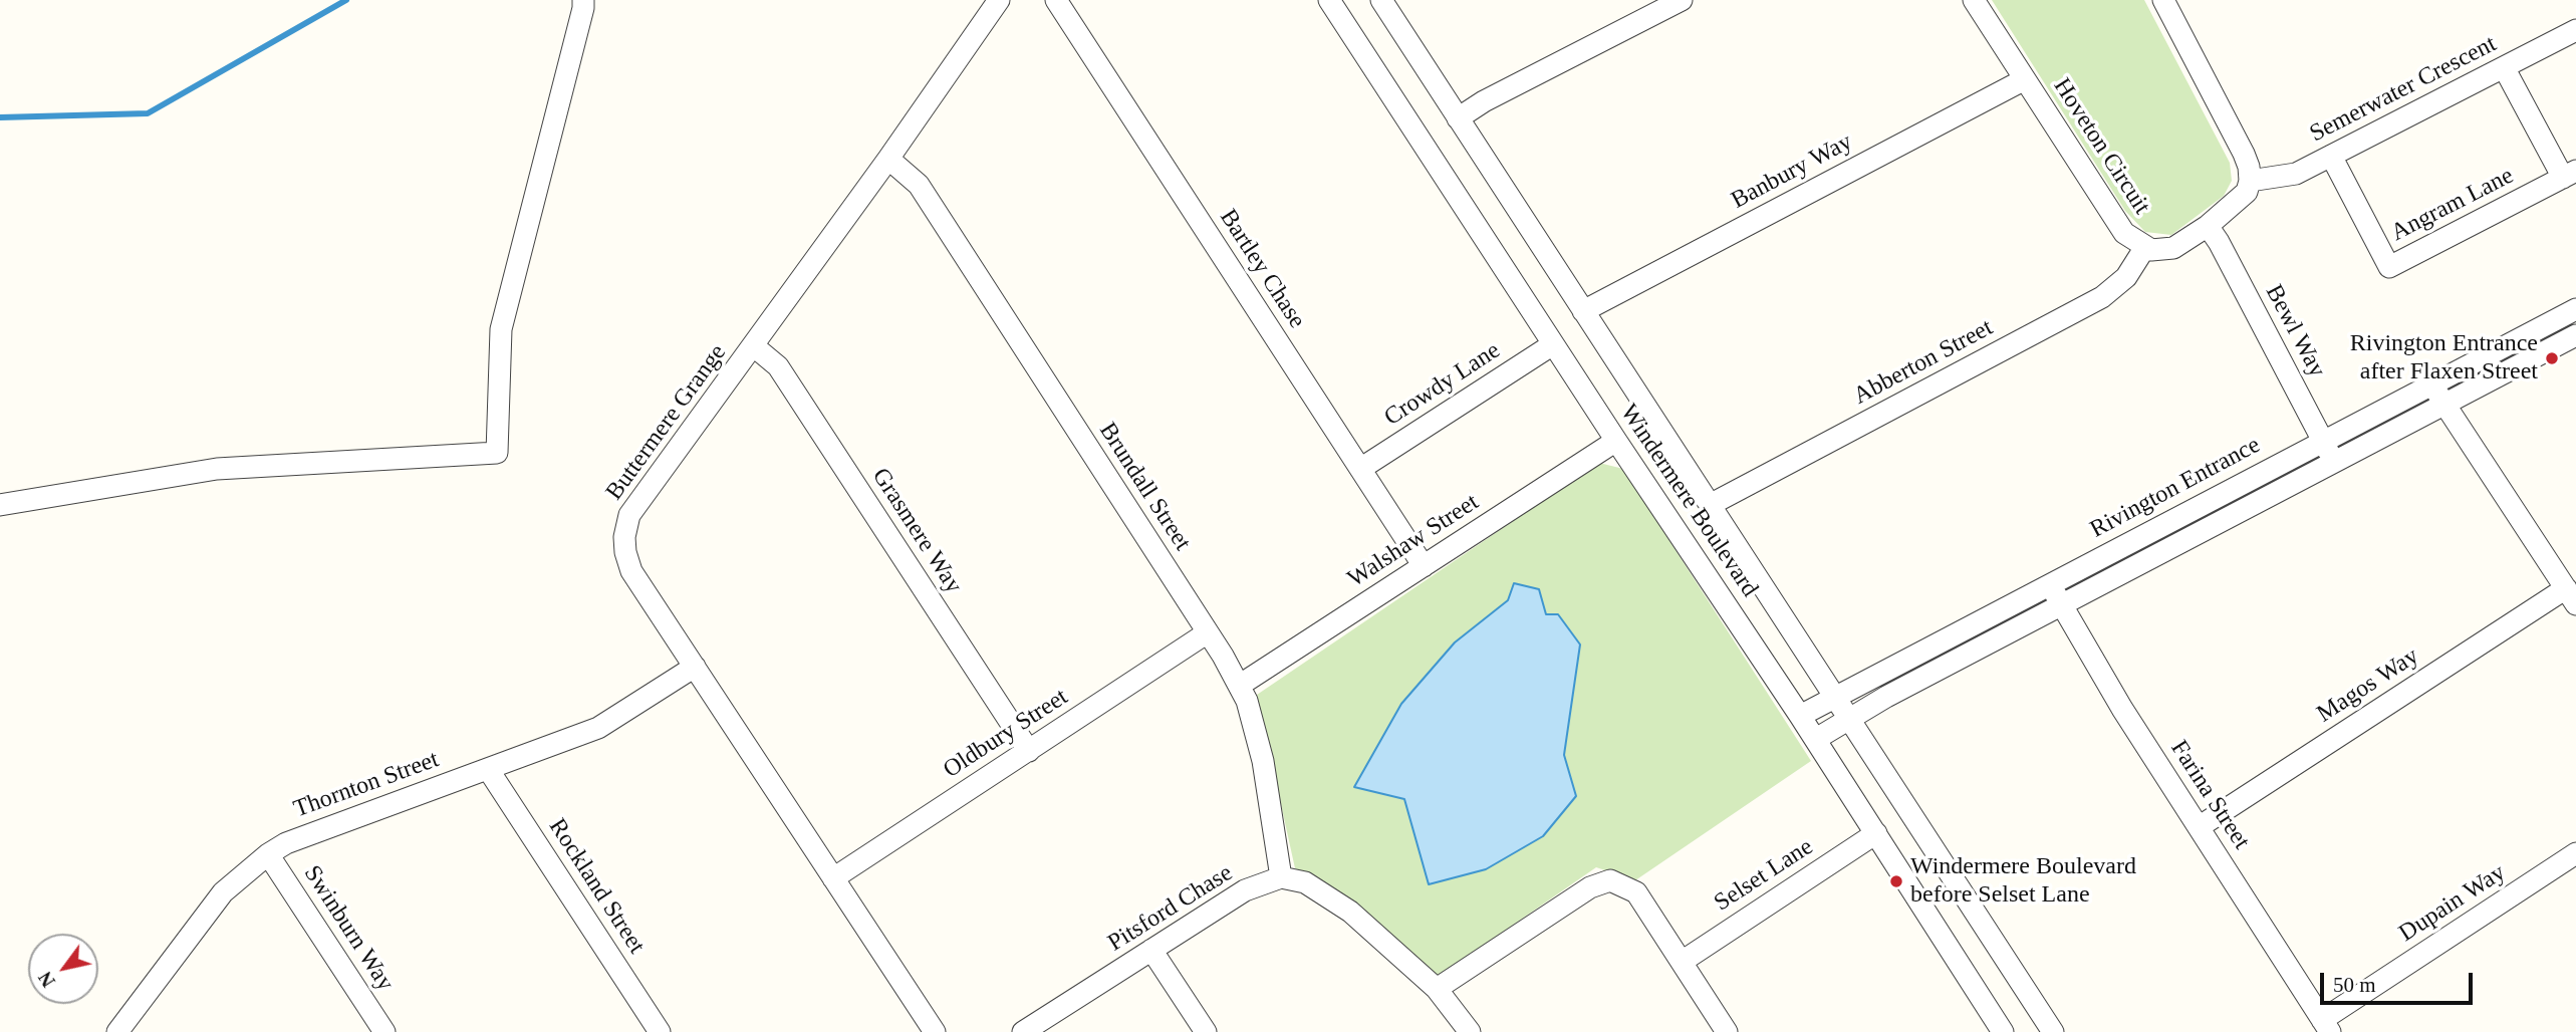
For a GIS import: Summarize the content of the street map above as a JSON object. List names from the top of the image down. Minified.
{"streets":{"street":["Semerwater Crescent","Hoveton Circuit","Banbury Way","Angram Lane","Bartley Chase","Bewl Way","Abberton Street","Crowdy Lane","Buttermere Grange","Brundall Street","Rivington Entrance","Windermere Boulevard","Grasmere Way","Walshaw Street","Magos Way","Oldbury Street","Thornton Street","Farina Street","Selset Lane","Rockland Street","Dupain Way","Pitsford Chase","Swinburn Way"]},"crossings":[["Semerwater Crescent","Hoveton Circuit"],["Semerwater Crescent","Angram Lane"],["Hoveton Circuit","Banbury Way"],["Hoveton Circuit","Bewl Way"],["Hoveton Circuit","Abberton Street"],["Banbury Way","Windermere Boulevard"],["Bartley Chase","Crowdy Lane"],["Bartley Chase","Walshaw Street"],["Bewl Way","Rivington Entrance"],["Abberton Street","Windermere Boulevard"],["Crowdy Lane","Windermere Boulevard"],["Buttermere Grange","Brundall Street"],["Buttermere Grange","Grasmere Way"],["Buttermere Grange","Oldbury Street"],["Buttermere Grange","Thornton Street"],["Brundall Street","Walshaw Street"],["Brundall Street","Oldbury Street"],["Brundall Street","Pitsford Chase"],["Rivington Entrance","Windermere Boulevard"],["Rivington Entrance","Farina Street"],["Windermere Boulevard","Walshaw Street"],["Windermere Boulevard","Selset Lane"],["Grasmere Way","Oldbury Street"],["Magos Way","Farina Street"],["Thornton Street","Rockland Street"],["Thornton Street","Swinburn Way"],["Farina Street","Dupain Way"]],"places":["Rivington Entrance after Flaxen Street","Windermere Boulevard before Selset Lane"],"scale_bar":"50 m","north":"bottom left"}
